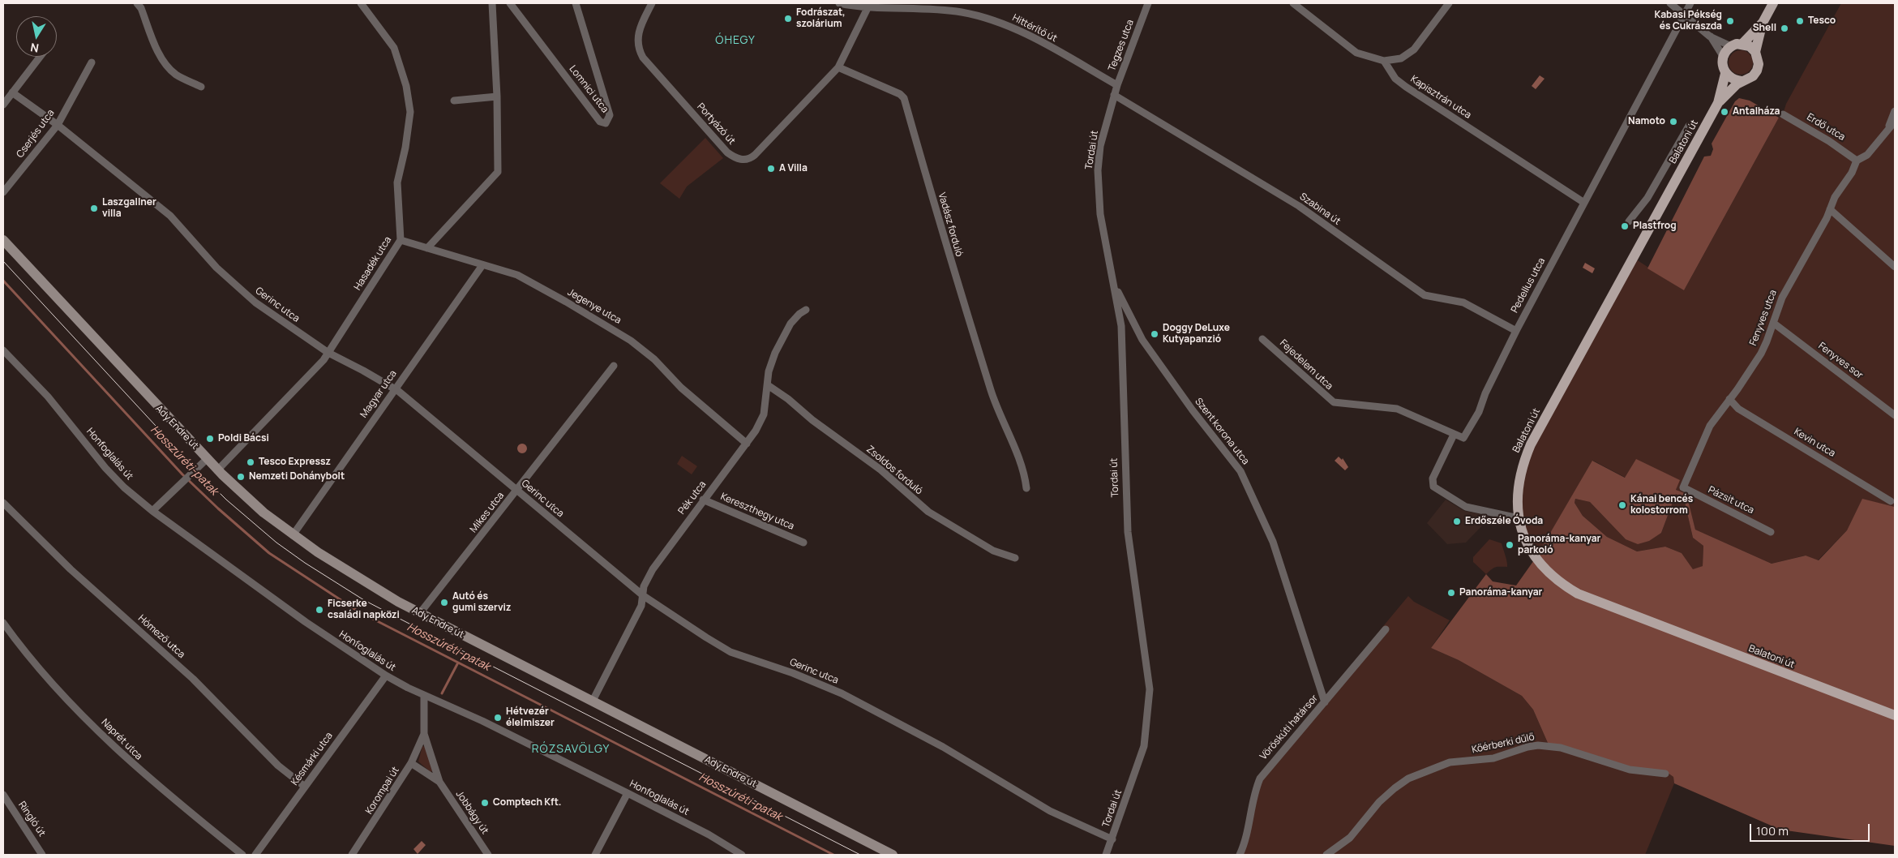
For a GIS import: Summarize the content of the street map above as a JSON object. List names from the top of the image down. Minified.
{"streets":{"main road":["Balatoni út"],"street":["Hittérítő út","Tegzes utca","Lomnici utca","Kapisztrán utca","Portyázó út","Erdő utca","Cserjés utca","Tordai út","Szabina út","Vadász forduló","Hasadék utca","Pedellus utca","Gerinc utca","Jegenye utca","Fenyves utca","Fenyves sor","Fejedelem utca","Magyar utca","Ady Endre út","Szent korona utca","Kevin utca","Honfoglalás út","Zsoldos forduló","Pék utca","Pázsit utca","Kereszthegy utca","Mikes utca","Hómező utca","Vöröskúti határsor","Naprét utca","Kőérberki dűlő","Késmárki utca","Korompai út","Jobbágy út","Ringló út"]},"crossings":[["Hittérítő út","Tegzes utca"],["Tegzes utca","Tordai út"],["Tegzes utca","Szabina út"],["Kapisztrán utca","Pedellus utca"],["Portyázó út","Vadász forduló"],["Erdő utca","Fenyves utca"],["Cserjés utca","Gerinc utca"],["Tordai út","Szabina út"],["Tordai út","Gerinc utca"],["Tordai út","Szent korona utca"],["Szabina út","Pedellus utca"],["Hasadék utca","Gerinc utca"],["Hasadék utca","Jegenye utca"],["Hasadék utca","Ady Endre út"],["Pedellus utca","Fejedelem utca"],["Gerinc utca","Magyar utca"],["Gerinc utca","Pék utca"],["Gerinc utca","Mikes utca"],["Jegenye utca","Magyar utca"],["Jegenye utca","Pék utca"],["Fenyves utca","Fenyves sor"],["Fenyves utca","Kevin utca"],["Fenyves utca","Pázsit utca"],["Magyar utca","Ady Endre út"],["Ady Endre út","Pék utca"],["Ady Endre út","Mikes utca"],["Szent korona utca","Vöröskúti határsor"],["Honfoglalás út","Késmárki utca"],["Honfoglalás út","Jobbágy út"],["Zsoldos forduló","Pék utca"],["Pék utca","Kereszthegy utca"],["Hómező utca","Késmárki utca"],["Korompai út","Jobbágy út"]],"districts":["ÓHEGY","RÓZSAVÖLGY"],"water":["Hosszúréti-patak"],"places":["Fodrászat, szolárium","Kabasi Pékség és Cukrászda","Tesco","Shell","Antalháza","Namoto","A Villa","Laszgallner villa","Plastfrog","Doggy DeLuxe Kutyapanzió","Poldi Bácsi","Tesco Expressz","Nemzeti Dohánybolt","Kánai bencés kolostorrom","Erdőszéle Óvoda","Panoráma-kanyar parkoló","Panoráma-kanyar","Autó és gumi szerviz","Ficserke családi napközi","Hétvezér élelmiszer","Comptech Kft."],"scale_bar":"100 m","north":"bottom"}
